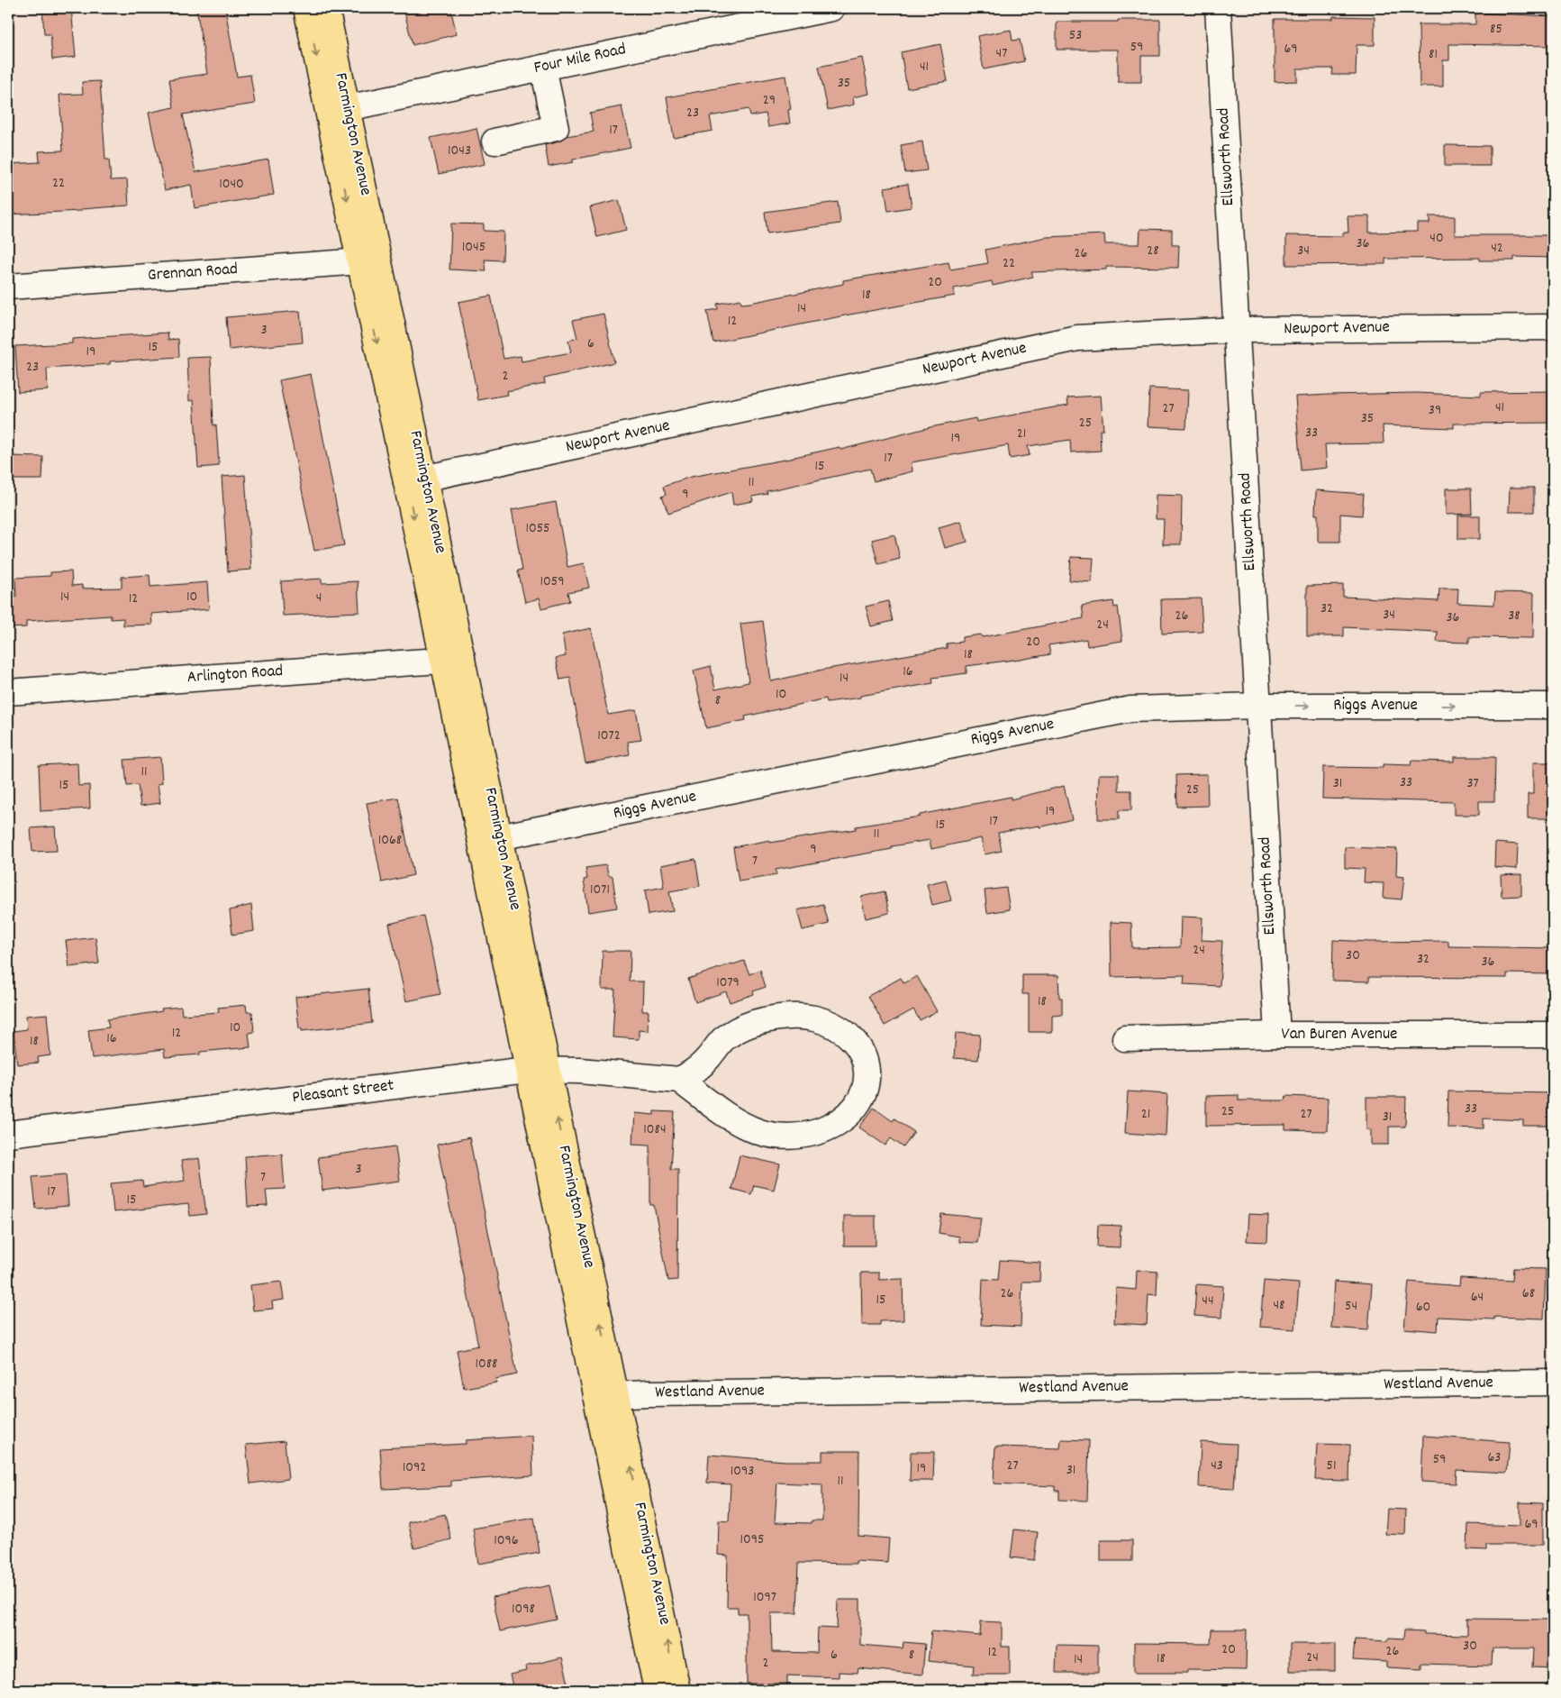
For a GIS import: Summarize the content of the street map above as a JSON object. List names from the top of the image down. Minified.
{"streets":{"main road":["Farmington Avenue"],"street":["Four Mile Road","Ellsworth Road","Grennan Road","Newport Avenue","Arlington Road","Riggs Avenue","Van Buren Avenue","Pleasant Street","Westland Avenue"]},"crossings":[["Four Mile Road","Farmington Avenue"],["Farmington Avenue","Grennan Road"],["Farmington Avenue","Newport Avenue"],["Farmington Avenue","Arlington Road"],["Farmington Avenue","Riggs Avenue"],["Farmington Avenue","Pleasant Street"],["Farmington Avenue","Westland Avenue"],["Ellsworth Road","Newport Avenue"],["Ellsworth Road","Riggs Avenue"],["Ellsworth Road","Van Buren Avenue"]],"house_numbers":["85","53","59","69","47","81","41","35","29","23","17","1043","22","1040","40","36","1045","42","28","34","26","22","20","18","14","12","3","6","15","19","23","2","41","27","39","35","25","33","21","19","17","15","11","9","1055","1059","14","10","4","12","32","34","26","38","36","24","20","18","16","14","10","8","1072","11","33","31","37","15","25","19","17","15","11","1068","9","7","1071","24","30","32","36","1079","18","10","12","16","18","33","25","21","27","31","1084","3","7","17","15","26","68","64","15","44","48","54","60","1088","63","59","27","43","51","1092","19","31","1093","11","69","1095","1096","1097","1098","30","20","26","12","6","8","24","18","14","2"]}
